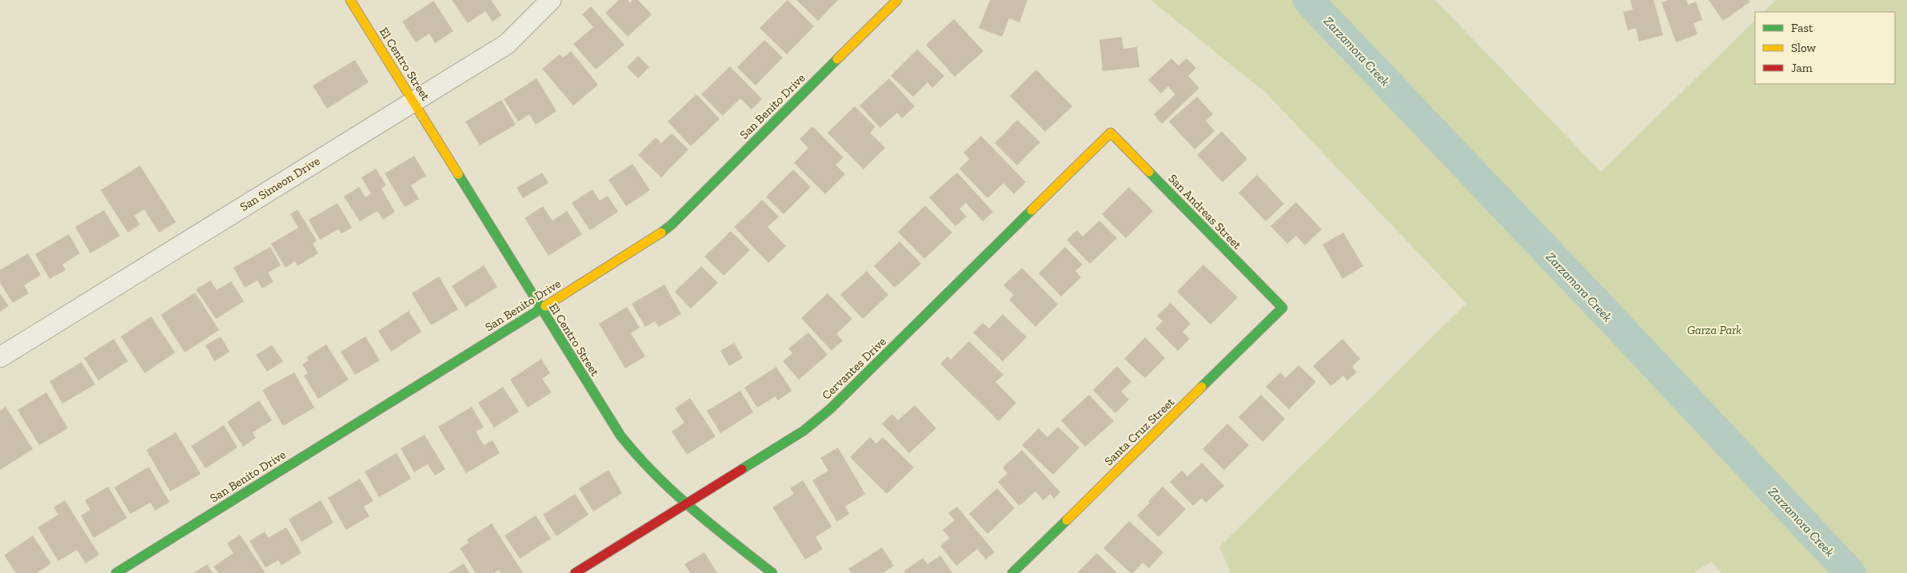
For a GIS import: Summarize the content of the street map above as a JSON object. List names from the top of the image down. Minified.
{"streets":{"street":["El Centro Street","San Benito Drive","San Simeon Drive","San Andreas Street","Cervantes Drive","Santa Cruz Street"]},"crossings":[["El Centro Street","San Benito Drive"],["El Centro Street","San Simeon Drive"],["El Centro Street","Cervantes Drive"],["San Andreas Street","Cervantes Drive"],["San Andreas Street","Santa Cruz Street"]],"water":["Zarzamora Creek"],"parks":["Garza Park"],"legend":["Fast","Slow","Jam"]}
